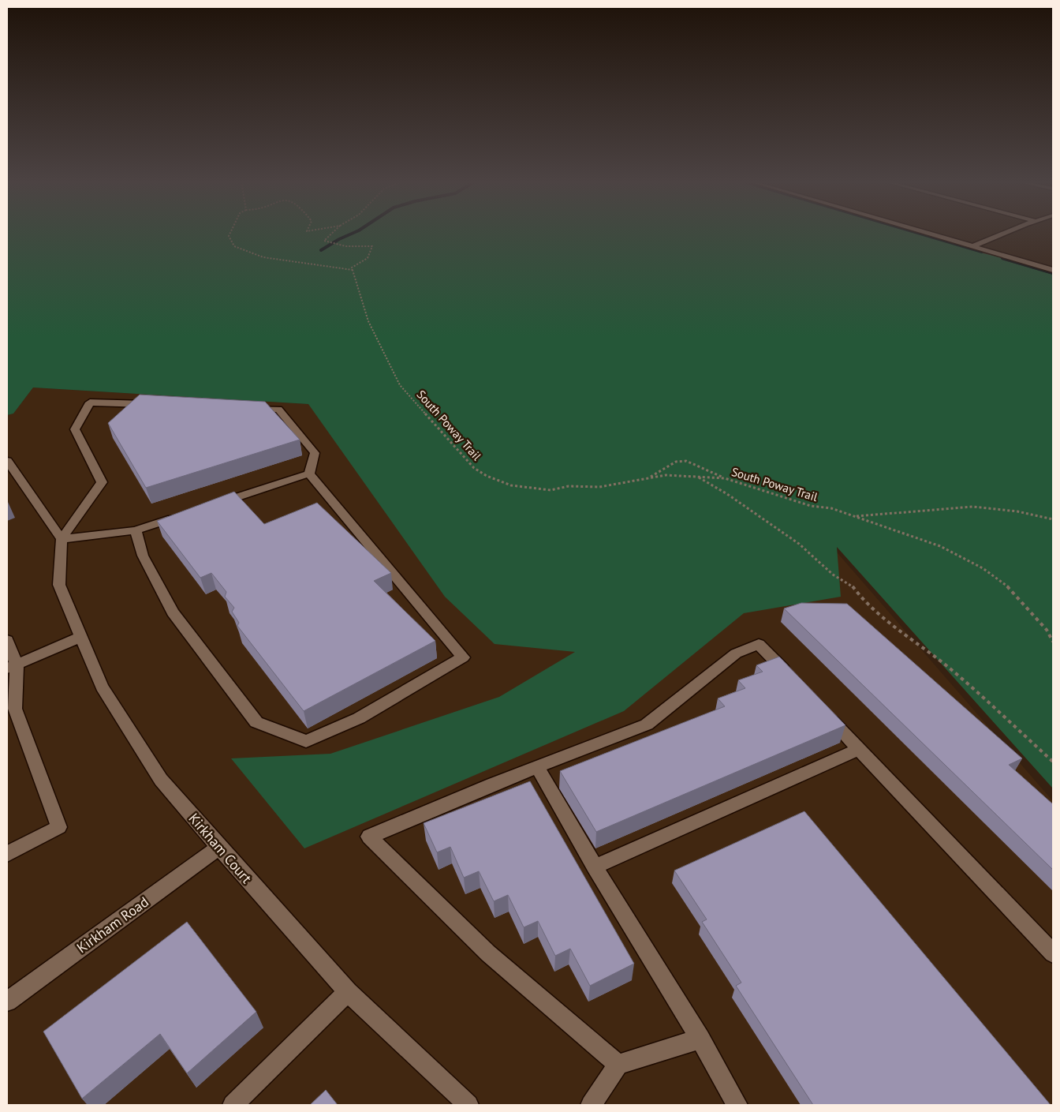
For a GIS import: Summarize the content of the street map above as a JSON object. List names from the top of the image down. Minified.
{"streets":{"street":["Kirkham Court","Kirkham Road"],"path":["South Poway Trail"]},"crossings":[["Kirkham Court","Kirkham Road"]]}
